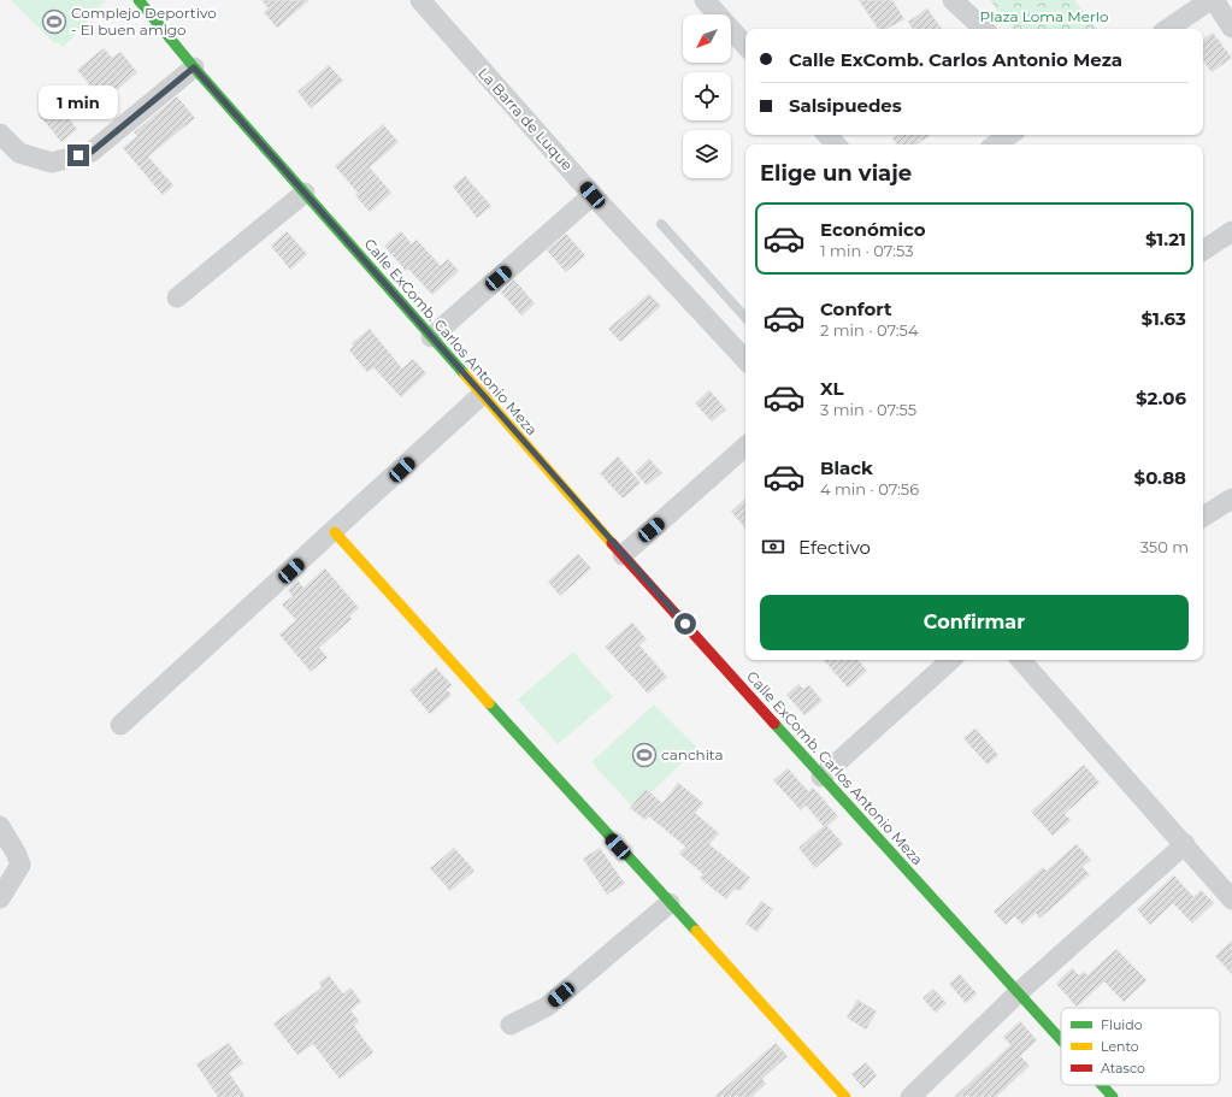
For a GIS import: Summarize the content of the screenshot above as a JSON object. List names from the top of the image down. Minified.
{"streets":{"street":["La Barra de Luque","Calle ExComb. Carlos Antonio Meza"]},"parks":["Plaza Loma Merlo"],"places":{"sports":["Complejo Deportivo - El buen amigo","canchita"]},"legend":["Fluido","Lento","Atasco"],"north":"bottom left","page":{"banner":["Calle ExComb. Carlos Antonio Meza","Salsipuedes"],"bubble":"1 min","heading":"Elige un viaje","list":[{"name":"Económico","note":"1 min · 07:53","value":"$1.21"},{"name":"Confort","note":"2 min · 07:54","value":"$1.63"},{"name":"XL","note":"3 min · 07:55","value":"$2.06"},{"name":"Black","note":"4 min · 07:56","value":"$0.88"}],"pay":["Efectivo","350 m"],"buttons":"Confirmar"}}
